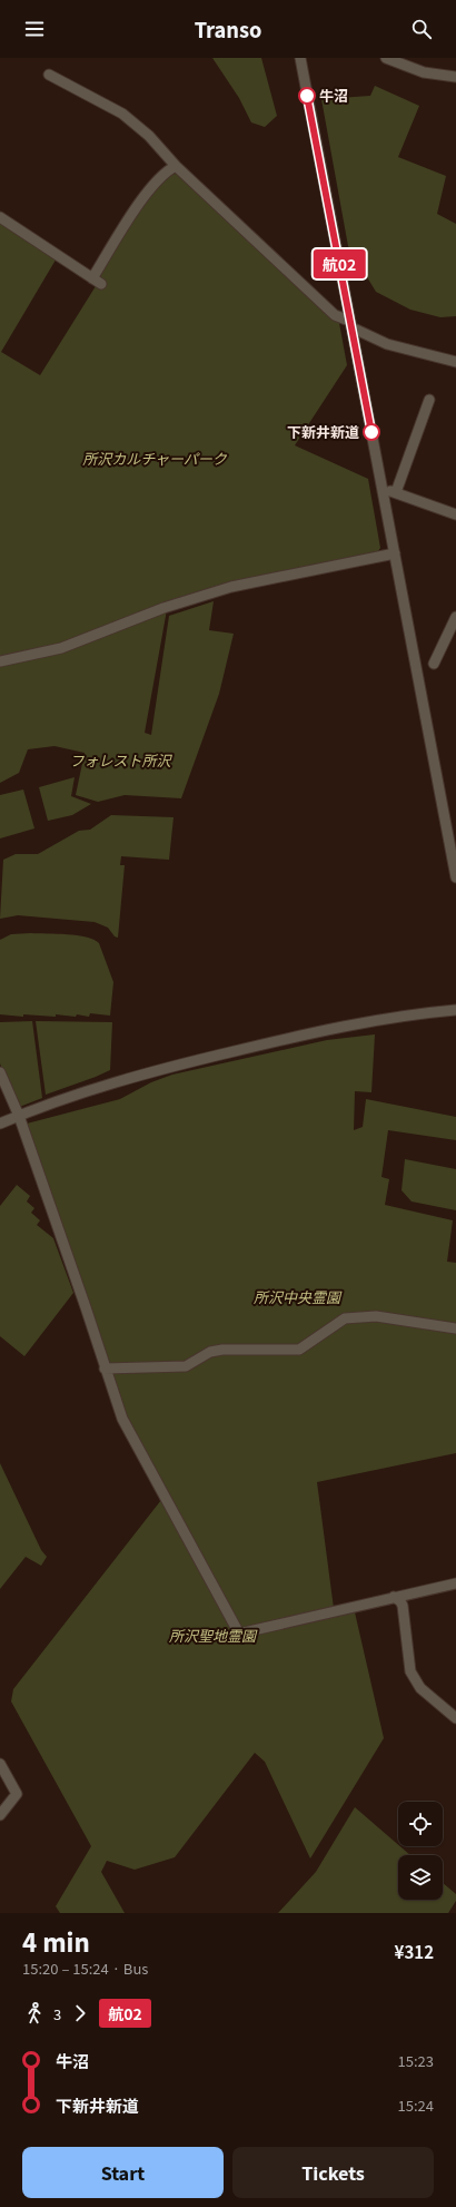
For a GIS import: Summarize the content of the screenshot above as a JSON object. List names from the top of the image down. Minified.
{"parks":["所沢カルチャーパーク","フォレスト所沢","所沢中央霊園","所沢聖地霊園"],"places":["牛沼","下新井新道"],"lines":["bus line 航02"],"page":{"header":"Transo","on_map":"航02","heading":["4 min","15:20 – 15:24 · Bus","¥312"],"legs":["3","航02"],"list":[{"name":"牛沼","value":"15:23"},{"name":"下新井新道","value":"15:24"}],"buttons":["Start","Tickets"]}}
